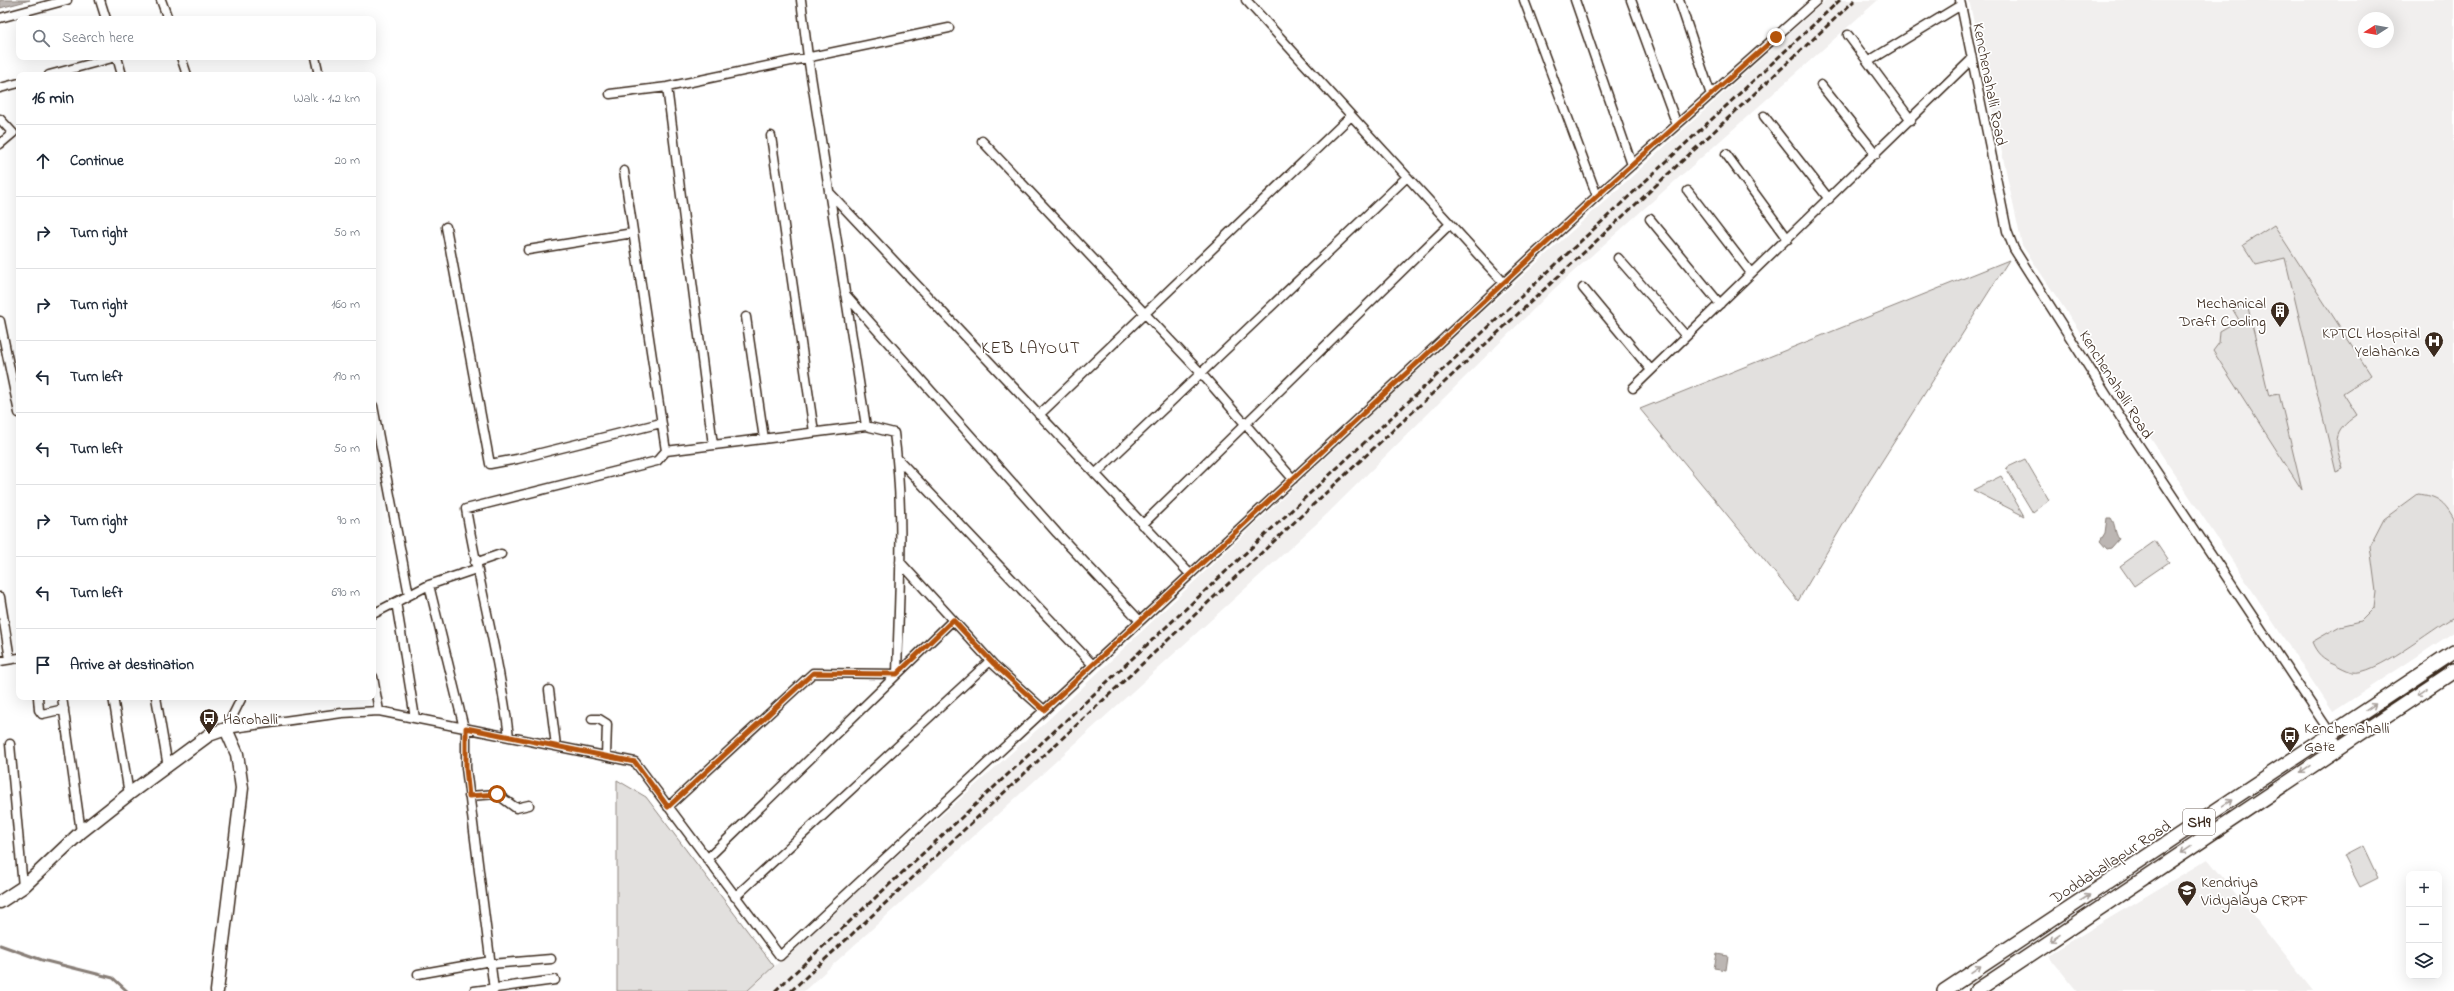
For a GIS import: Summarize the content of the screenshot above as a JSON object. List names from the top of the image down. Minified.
{"streets":{"main road":["SH9","Doddaballapur Road"],"street":["Kenchenahalli Road"]},"crossings":[["Kenchenahalli Road","Doddaballapur Road"]],"districts":["KEB LAYOUT"],"places":{"building":["Mechanical Draft Cooling"],"hospital":["KPTCL Hospital Yelahanka"],"bus stop":["Harohalli","Kenchenahalli Gate"],"school or university":["Kendriya Vidyalaya CRPF"]},"north":"left","page":{"search":"Search here","heading":["16 min","Walk · 1.2 km"],"list":[["Continue","20 m"],["Turn right","50 m"],["Turn right","160 m"],["Turn left","190 m"],["Turn left","50 m"],["Turn right","90 m"],["Turn left","690 m"],"Arrive at destination"],"map_buttons":["+","−"]}}
